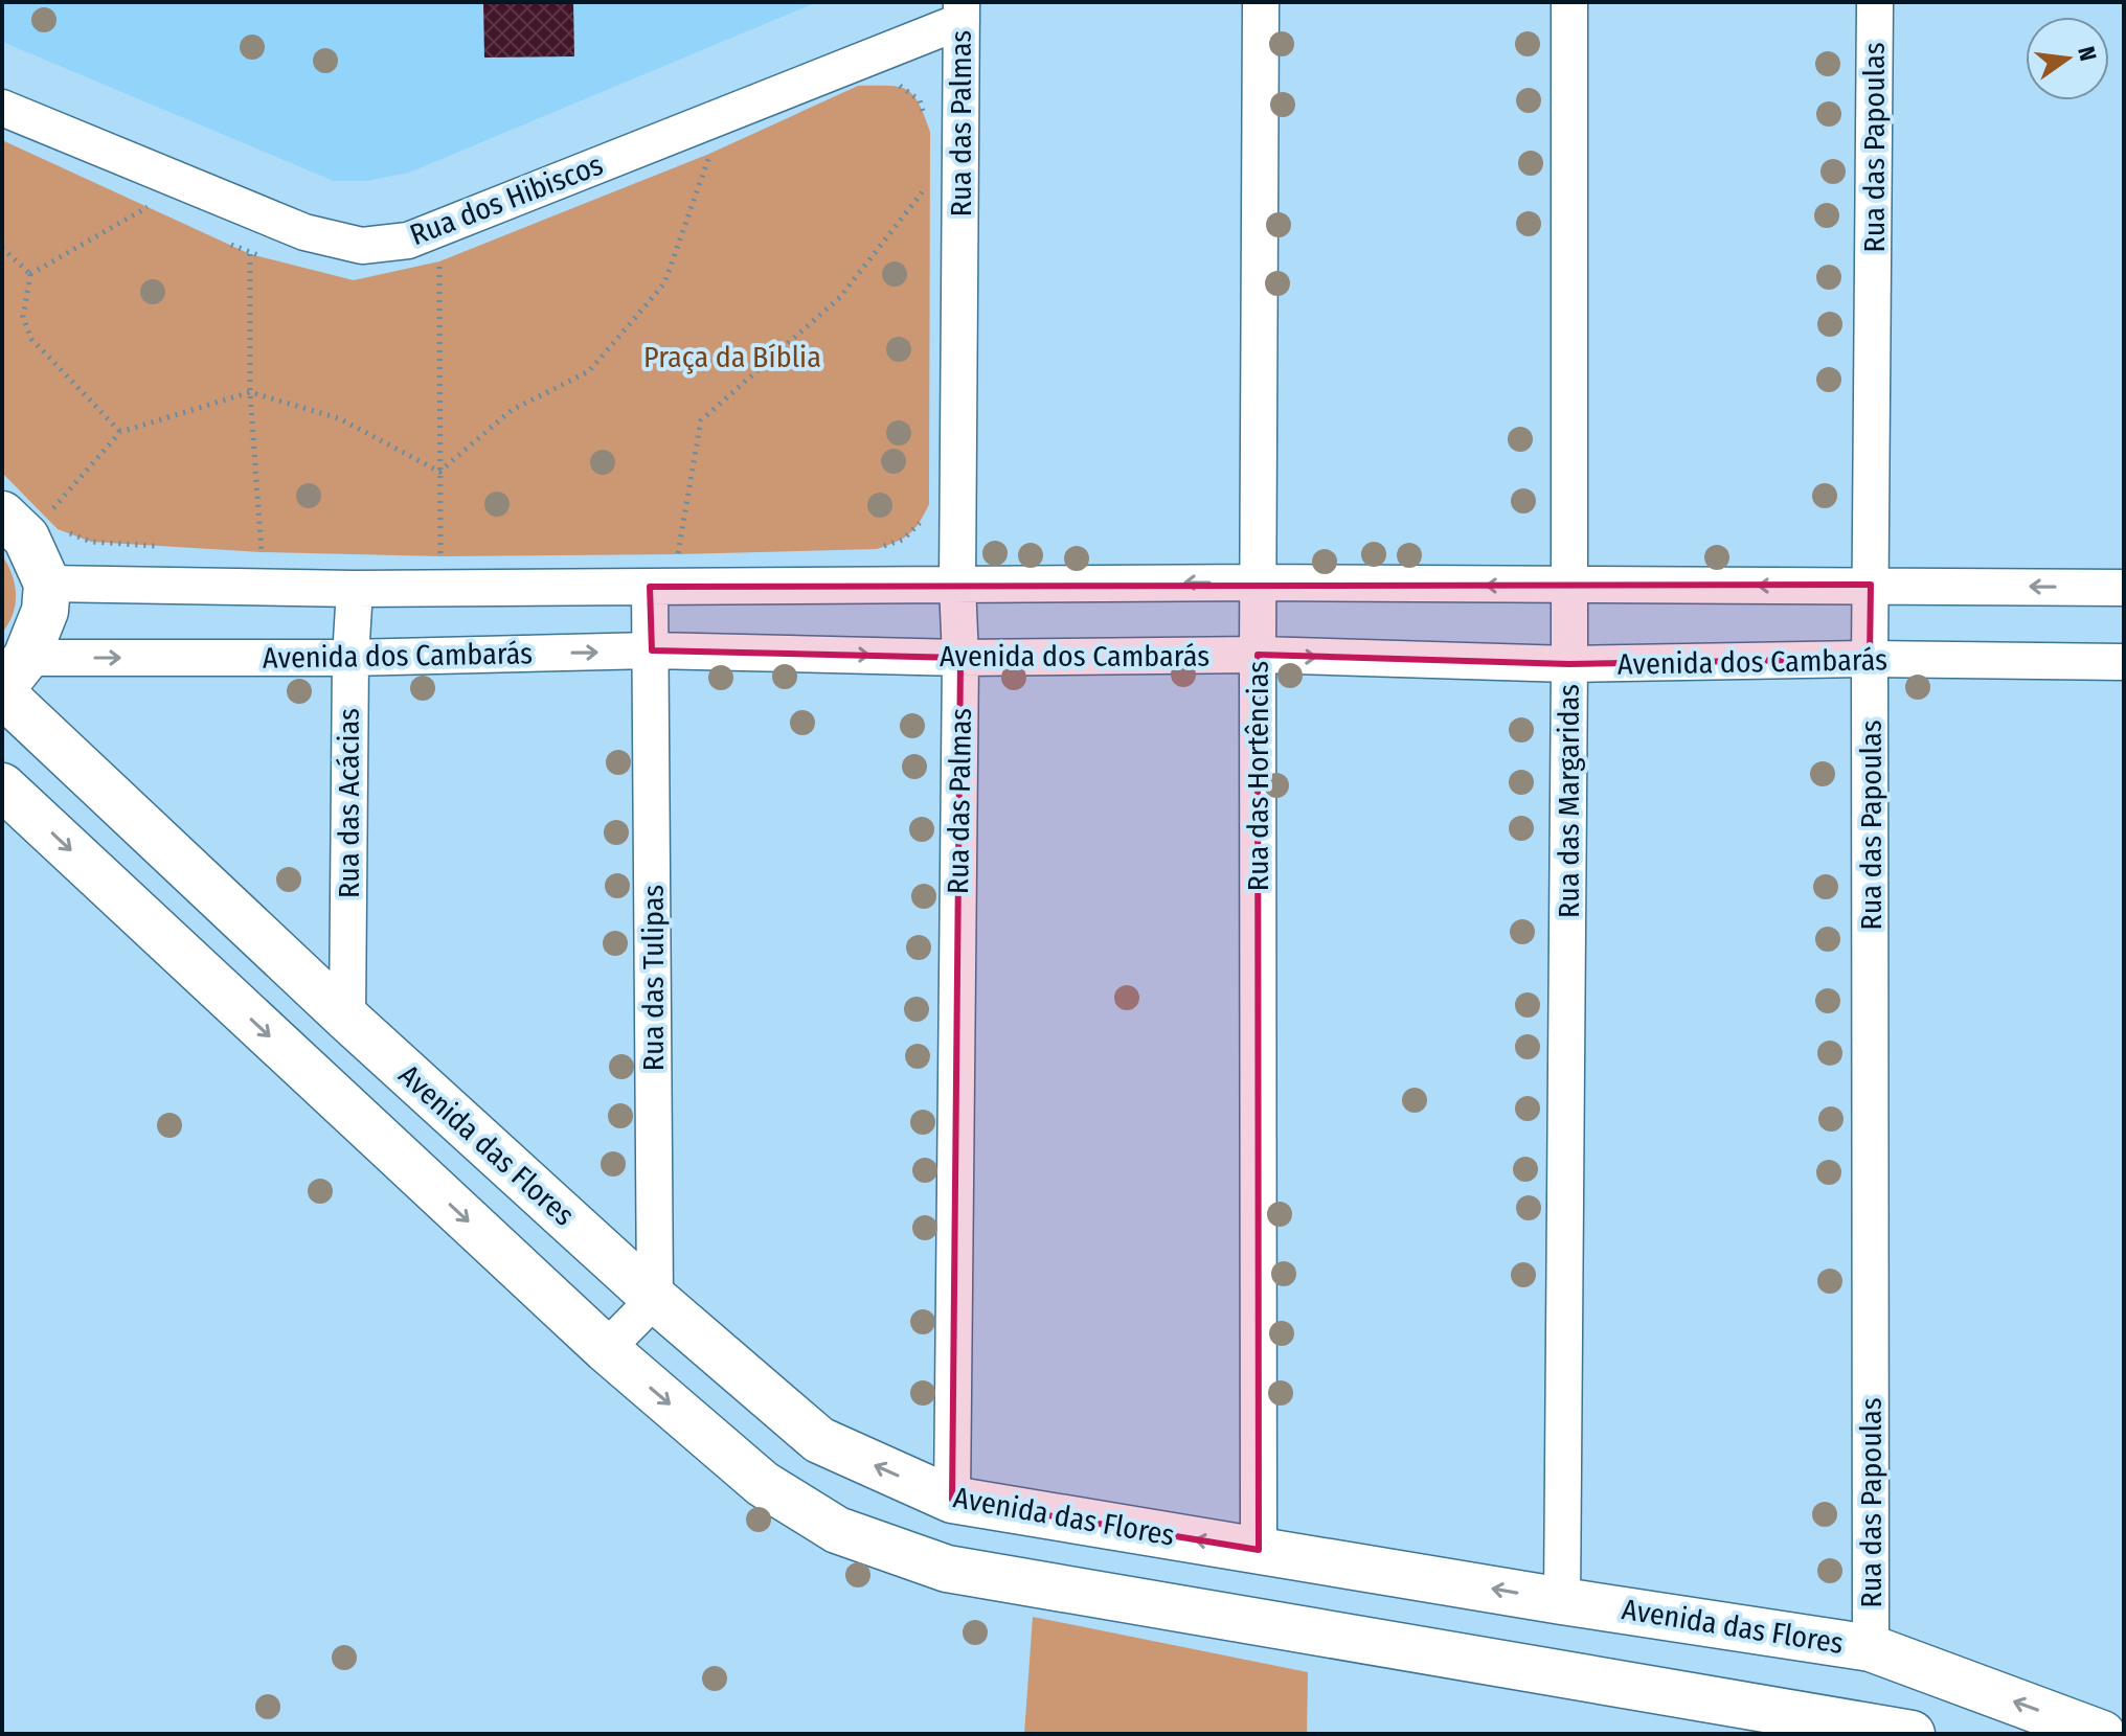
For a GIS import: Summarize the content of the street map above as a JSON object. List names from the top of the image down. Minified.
{"streets":{"main road":["Avenida das Flores"],"street":["Rua das Palmas","Rua das Papoulas","Rua dos Hibiscos","Avenida dos Cambarás","Rua das Hortências","Rua das Margaridas","Rua das Acácias","Rua das Tulipas"]},"crossings":[["Rua das Palmas","Rua dos Hibiscos"],["Rua das Palmas","Avenida dos Cambarás"],["Rua das Palmas","Avenida das Flores"],["Rua das Papoulas","Avenida dos Cambarás"],["Rua das Papoulas","Avenida das Flores"],["Avenida dos Cambarás","Rua das Hortências"],["Avenida dos Cambarás","Rua das Margaridas"],["Avenida dos Cambarás","Rua das Acácias"],["Avenida dos Cambarás","Rua das Tulipas"],["Avenida dos Cambarás","Avenida das Flores"],["Rua das Hortências","Avenida das Flores"],["Rua das Margaridas","Avenida das Flores"],["Rua das Acácias","Avenida das Flores"],["Rua das Tulipas","Avenida das Flores"]],"parks":["Praça da Bíblia"],"north":"right"}
